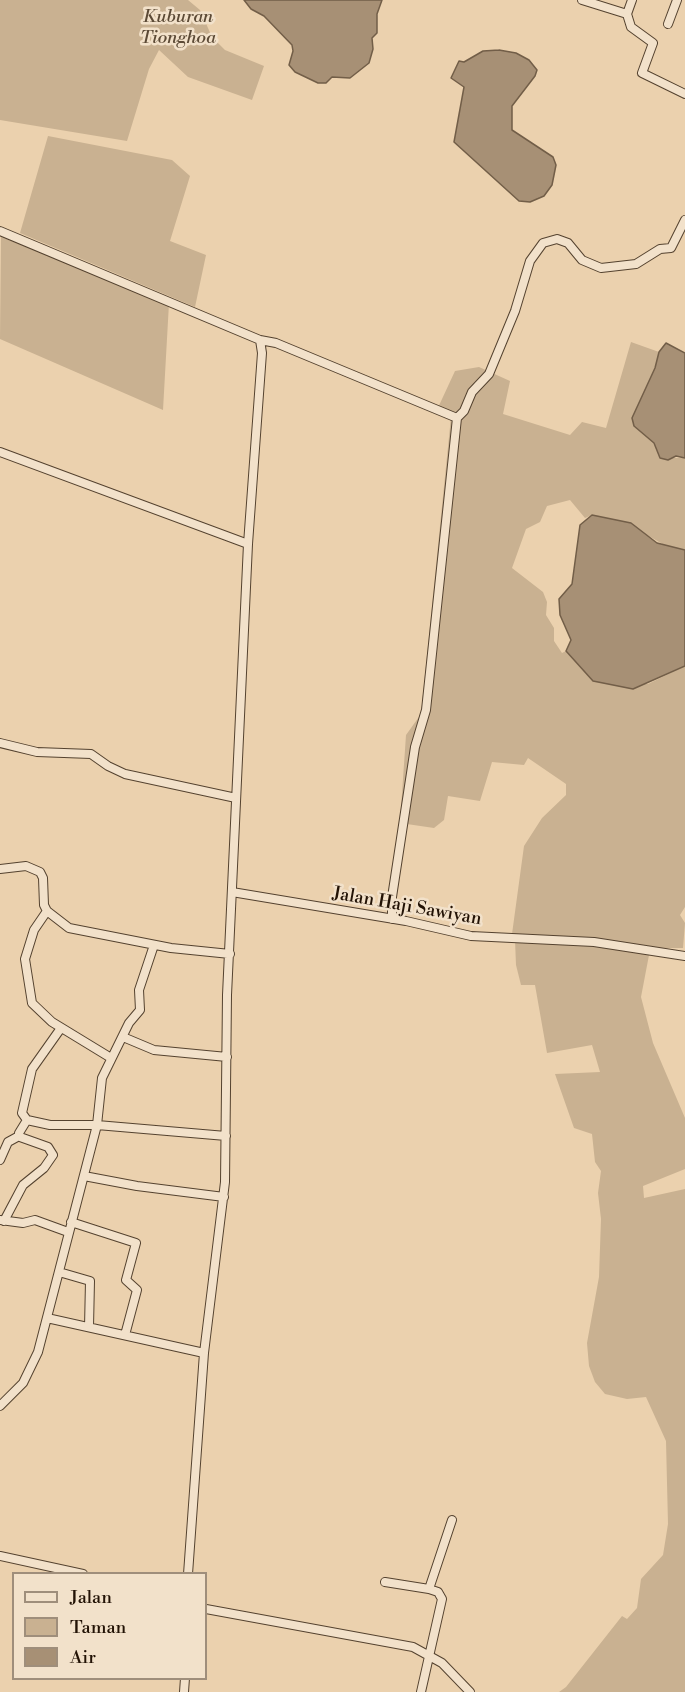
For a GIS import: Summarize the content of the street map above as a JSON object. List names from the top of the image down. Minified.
{"streets":{"street":["Jalan Haji Sawiyan"]},"parks":["Kuburan Tionghoa"],"legend":["Jalan","Taman","Air"]}
